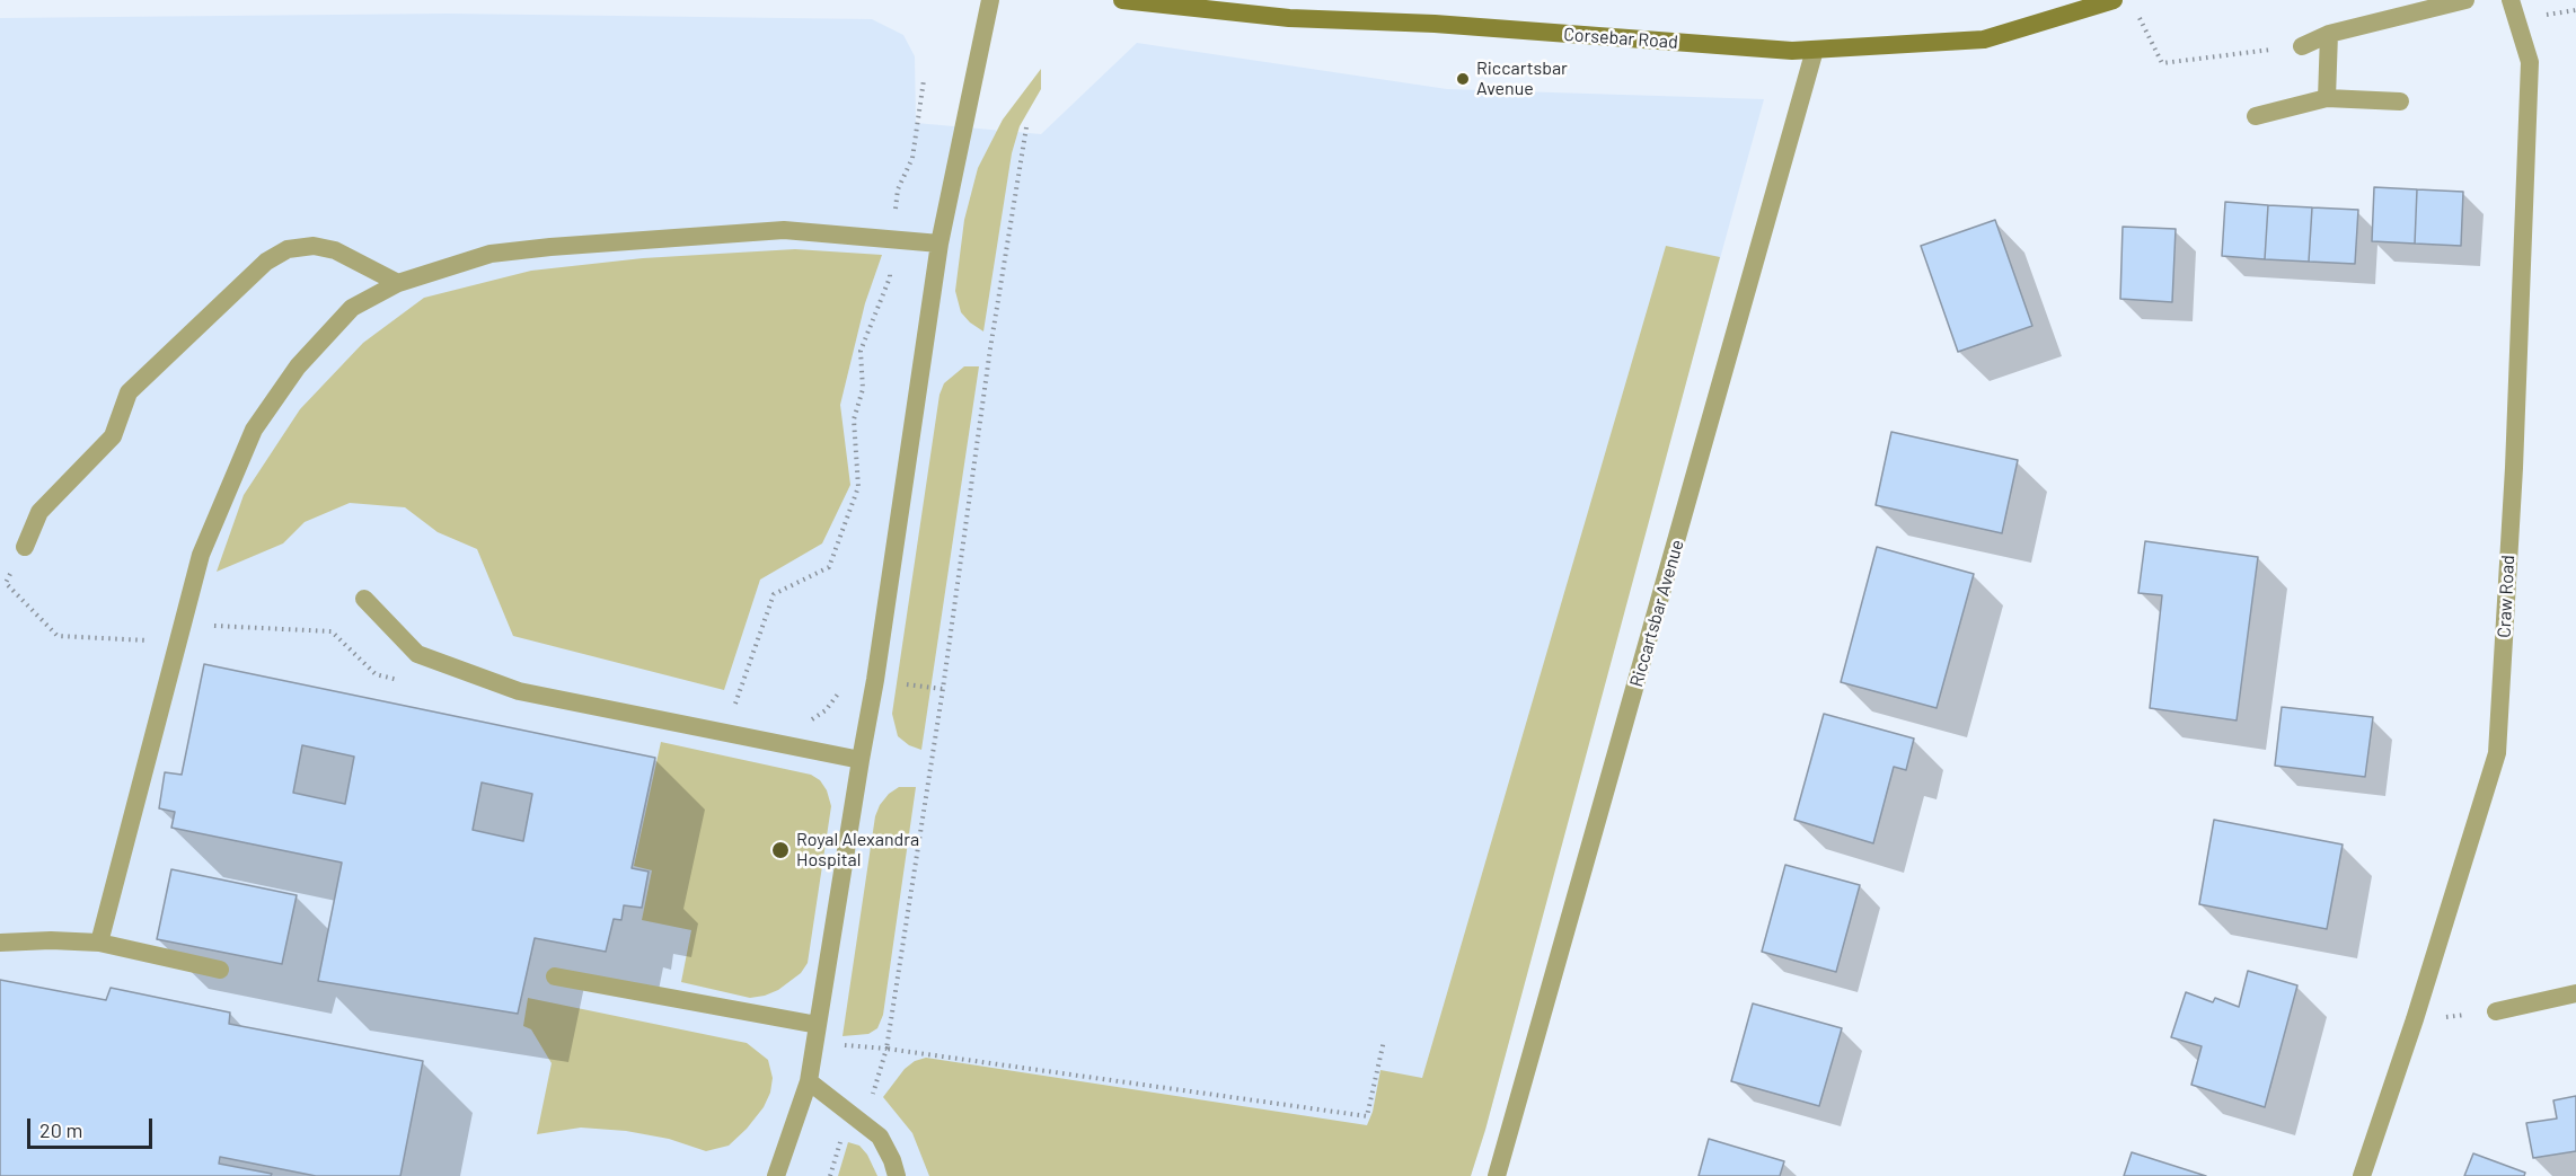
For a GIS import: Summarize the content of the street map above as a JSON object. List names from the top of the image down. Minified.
{"streets":{"main road":["Corsebar Road"],"street":["Craw Road","Riccartsbar Avenue"]},"crossings":[["Corsebar Road","Riccartsbar Avenue"]],"places":["Riccartsbar Avenue","Royal Alexandra Hospital"],"scale_bar":"20 m"}
